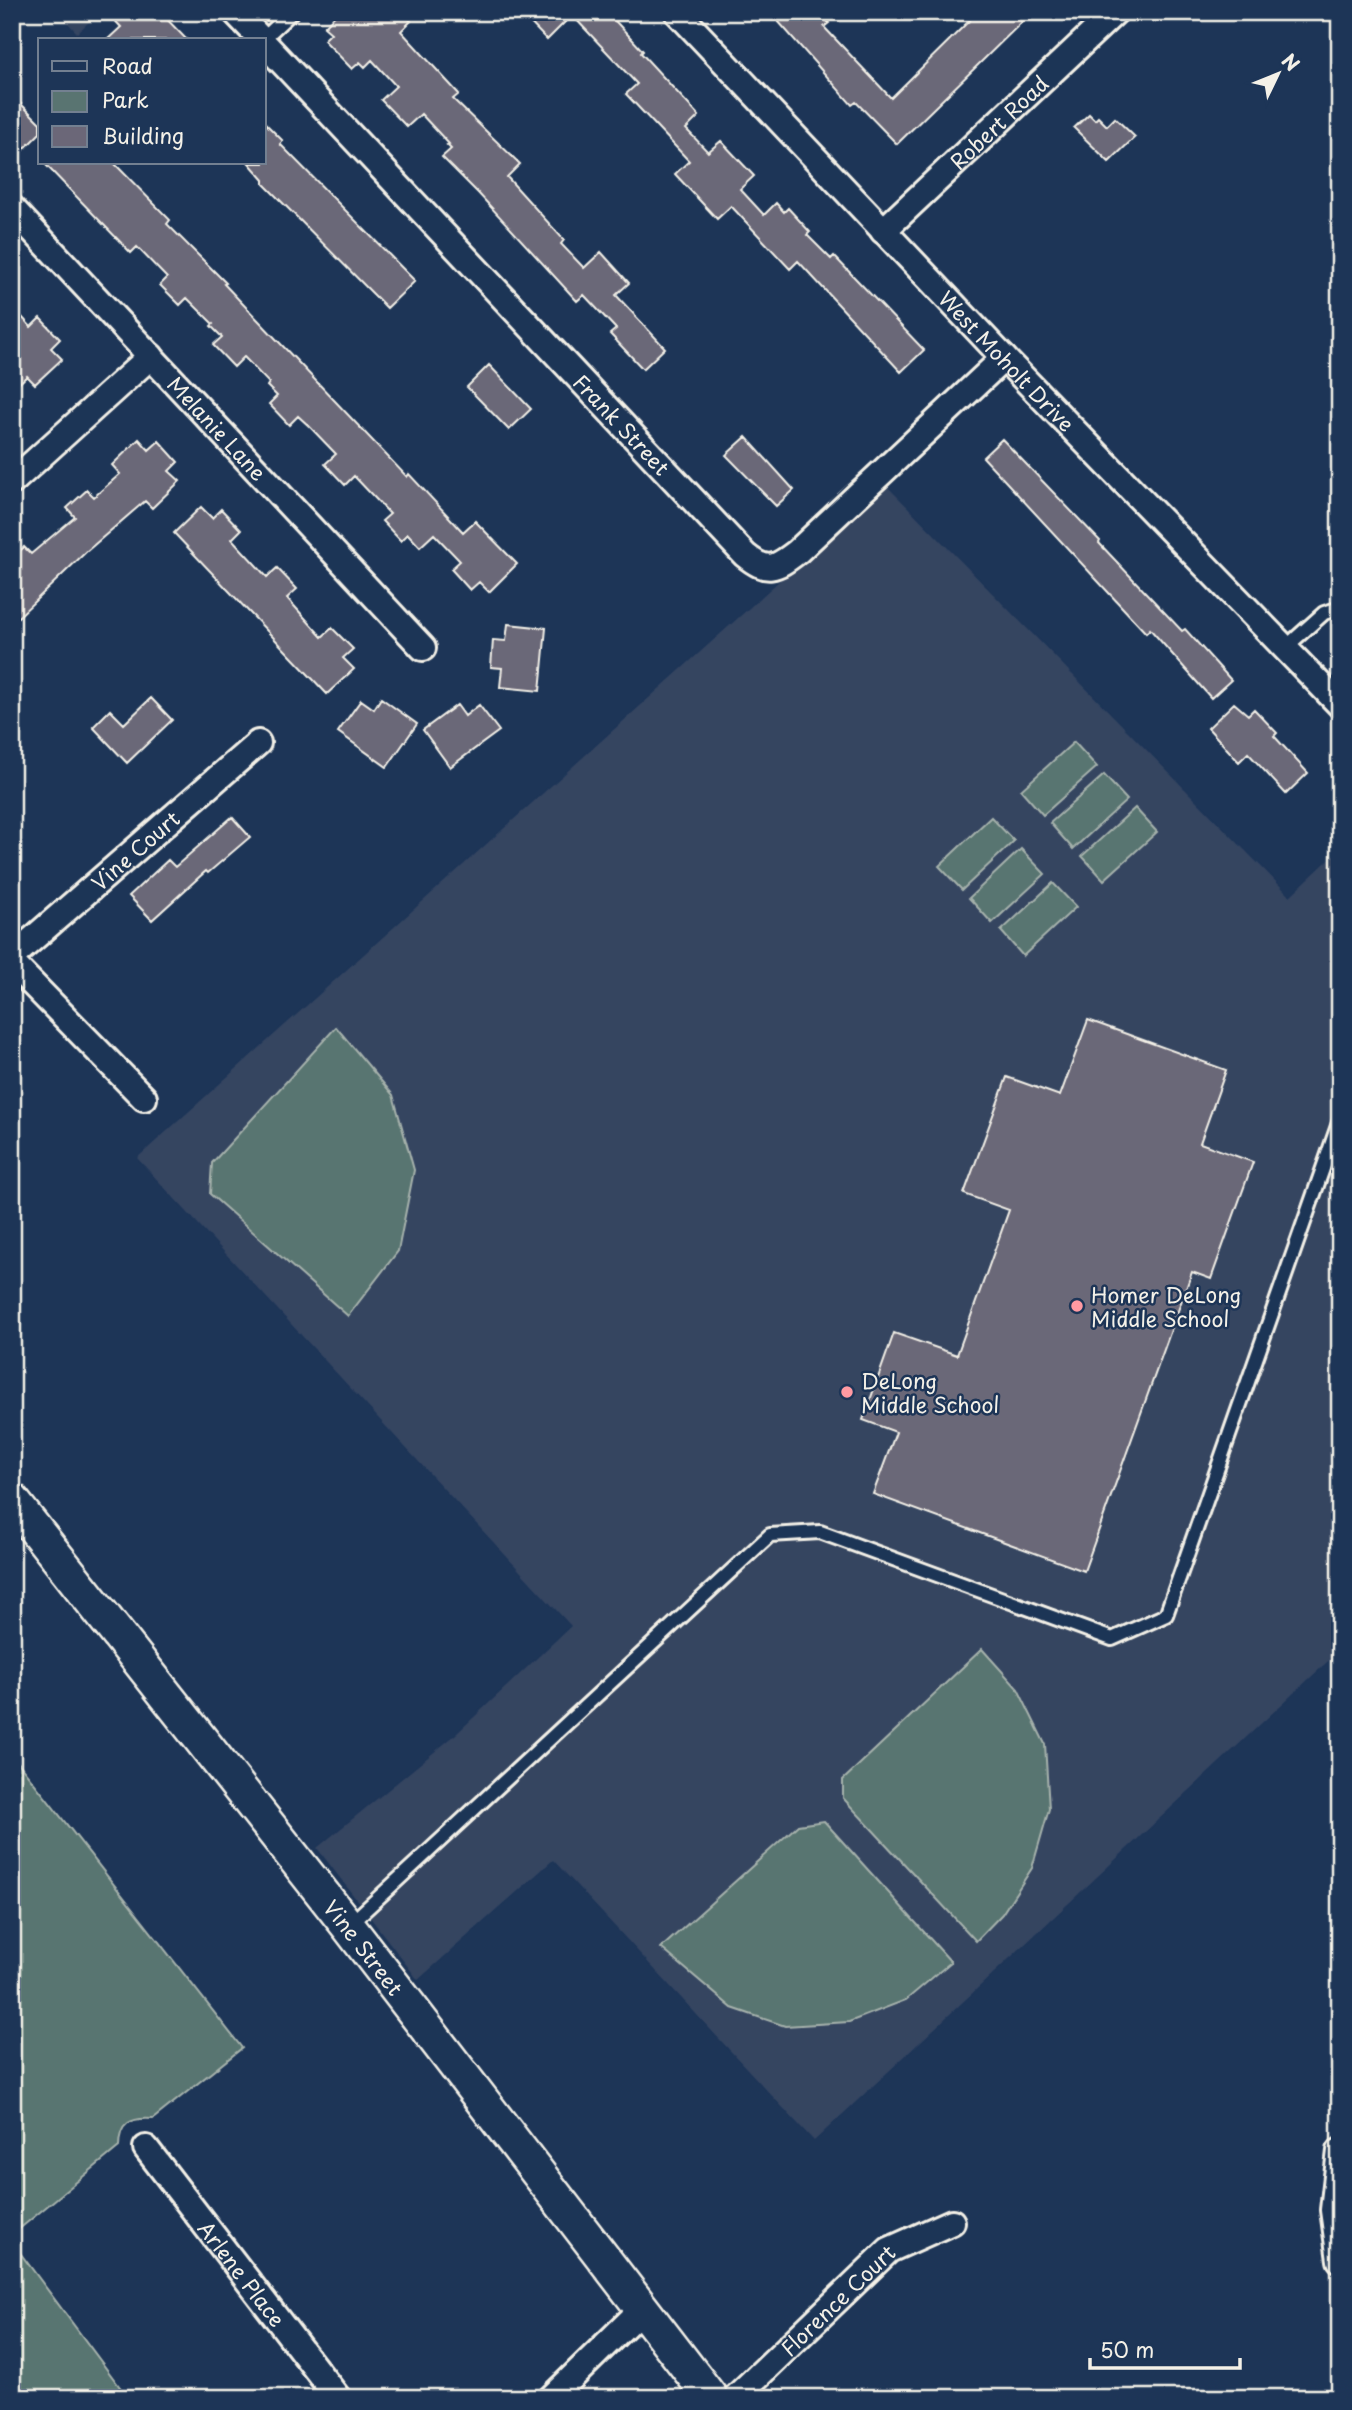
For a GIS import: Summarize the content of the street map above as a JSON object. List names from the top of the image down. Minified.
{"streets":{"street":["Robert Road","West Moholt Drive","Frank Street","Melanie Lane","Vine Court","Vine Street","Arlene Place","Florence Court"]},"crossings":[["Robert Road","West Moholt Drive"],["West Moholt Drive","Frank Street"]],"places":["Homer DeLong Middle School","DeLong Middle School"],"legend":["Road","Park","Building"],"scale_bar":"50 m","north":"top right"}
